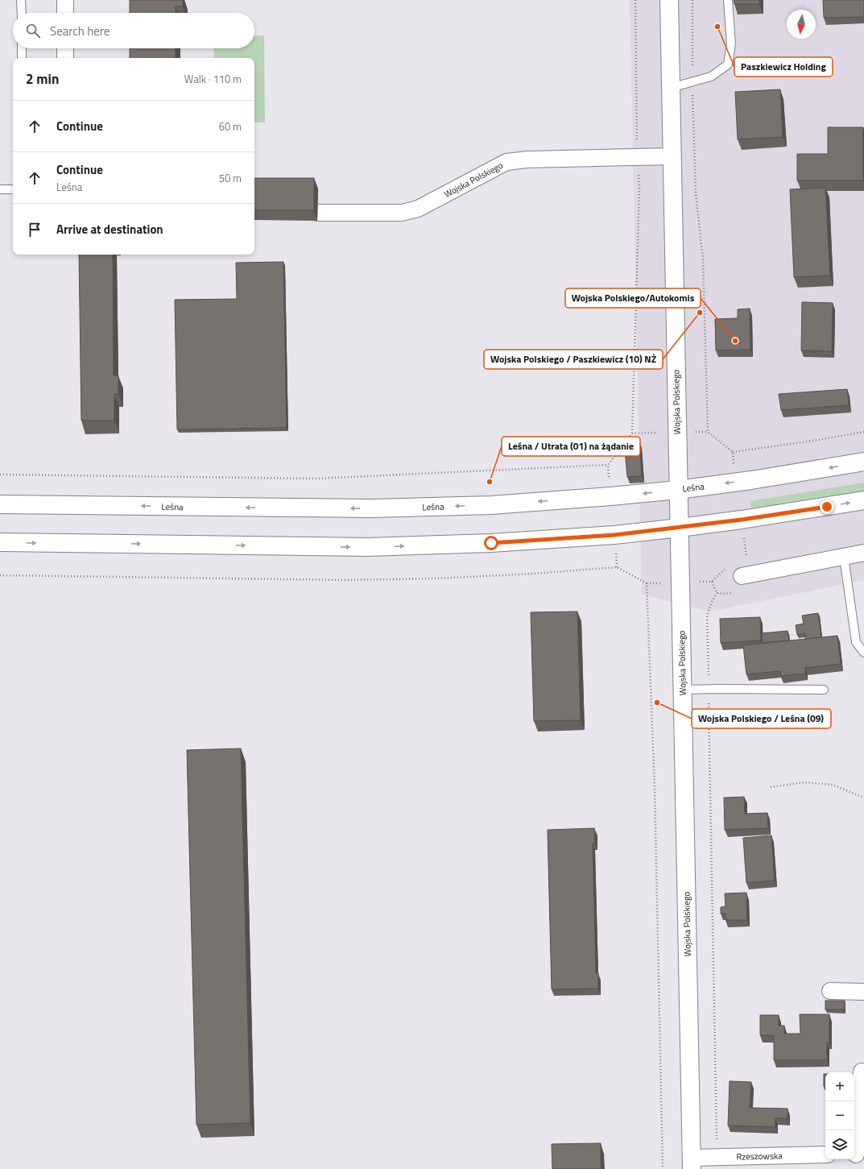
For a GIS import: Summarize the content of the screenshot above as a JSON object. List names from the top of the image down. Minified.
{"streets":{"main road":["Wojska Polskiego","Leśna"],"street":["Rzeszowska"]},"crossings":[["Wojska Polskiego","Leśna"],["Wojska Polskiego","Rzeszowska"]],"places":["Paszkiewicz Holding","Wojska Polskiego / Paszkiewicz (10) NŻ","Wojska Polskiego/Autokomis","Leśna / Utrata (01) na żądanie","Wojska Polskiego / Leśna (09)"],"north":"bottom","page":{"search":"Search here","heading":["2 min","Walk · 110 m"],"list":[["Continue","60 m"],["Continue","Leśna","50 m"],"Arrive at destination"],"map_buttons":["+","−"]}}
